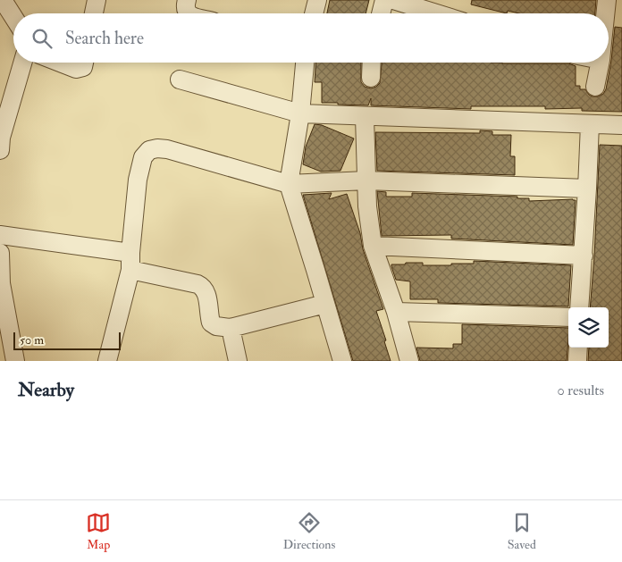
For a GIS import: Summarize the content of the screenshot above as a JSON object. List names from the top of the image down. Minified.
{"scale_bar":"50 m","page":{"search":"Search here","scale":"50 m","heading":["Nearby","0 results"],"nav":["Map","Directions","Saved"]}}
